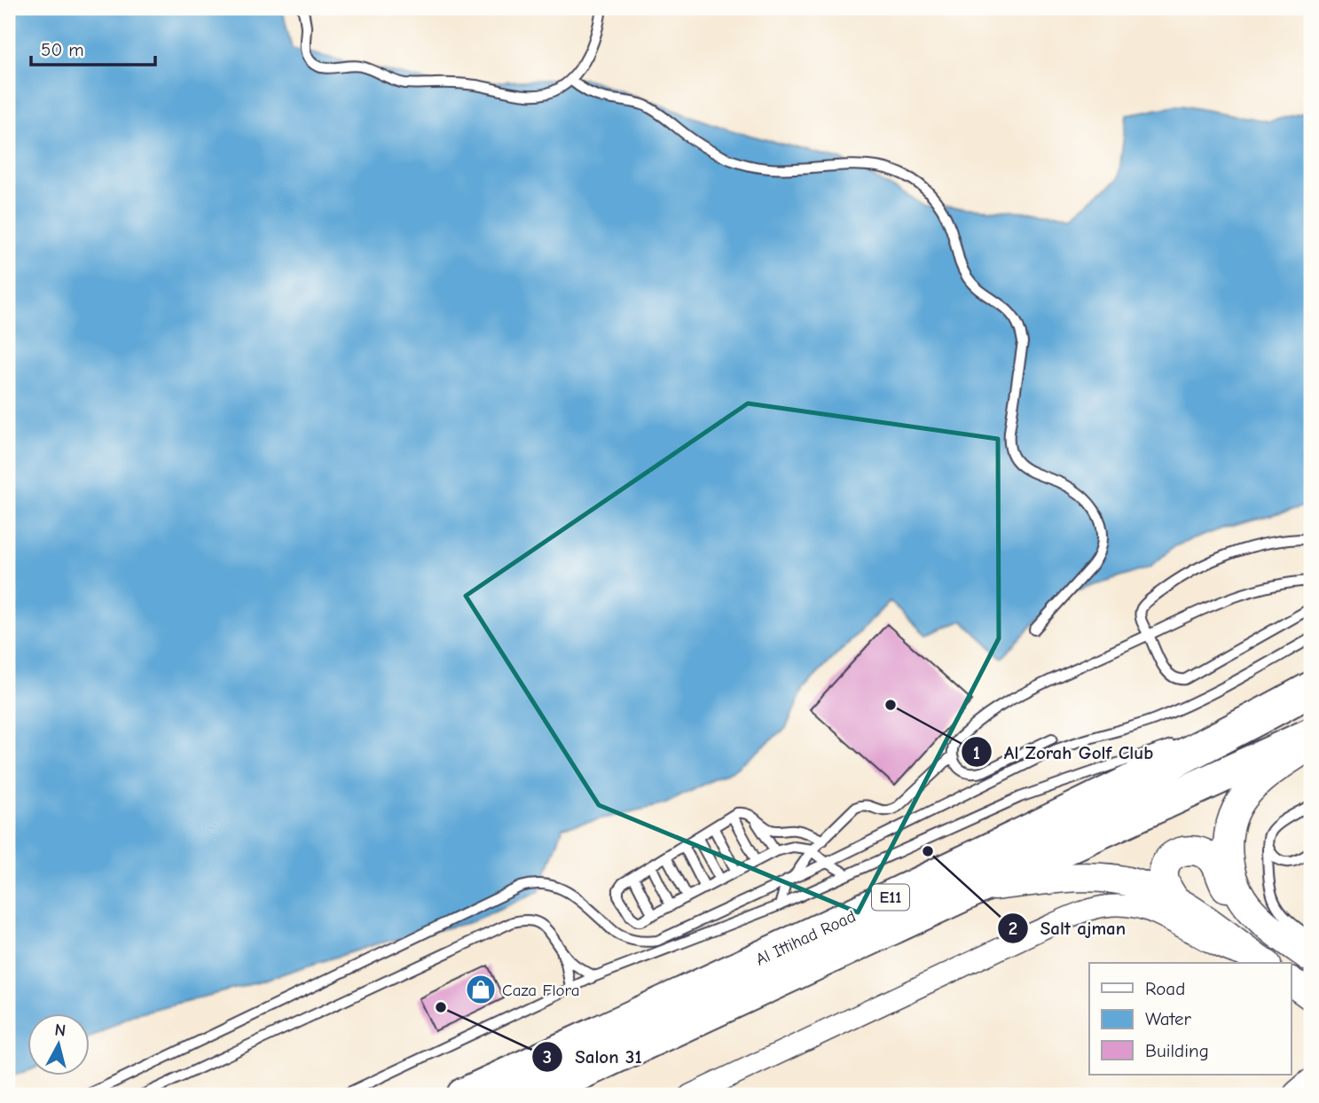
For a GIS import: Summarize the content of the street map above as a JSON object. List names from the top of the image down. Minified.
{"streets":{"highway":["E11","Al Ittihad Road"]},"places":{"other":["Al Zorah Golf Club","Salt ajman","Salon 31"],"shop":["Caza Flora"]},"legend":["Road","Water","Building"],"scale_bar":"50 m","north":"top"}
